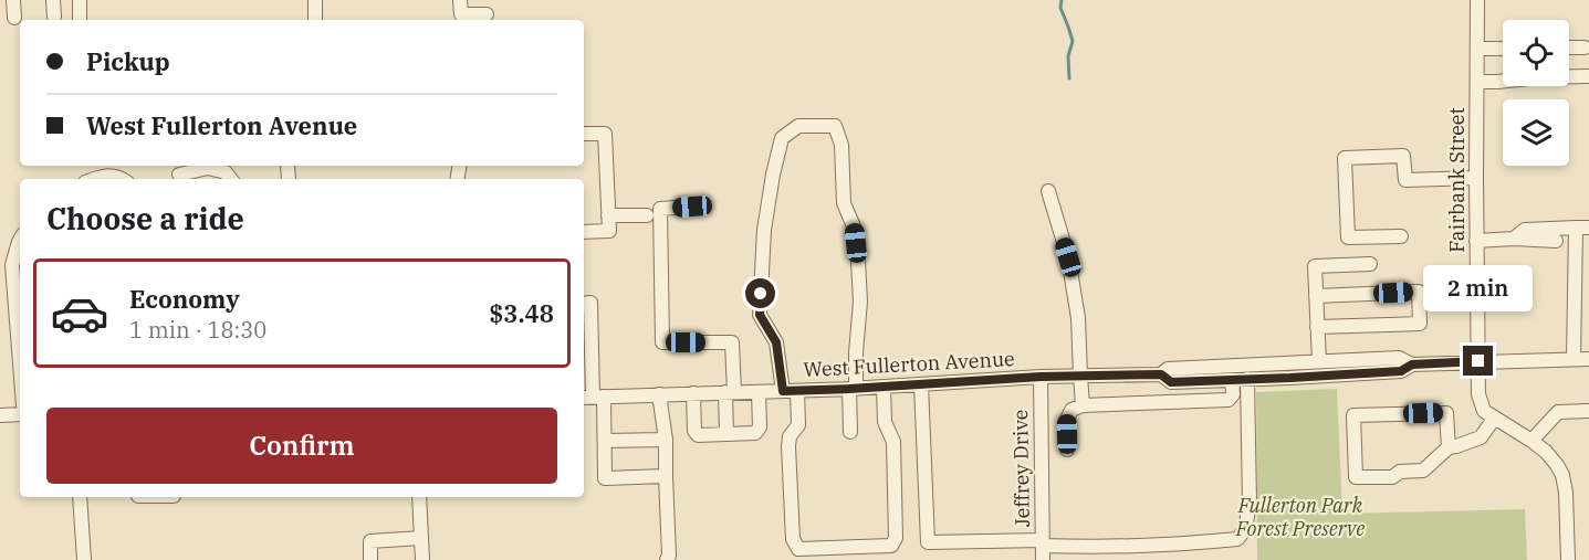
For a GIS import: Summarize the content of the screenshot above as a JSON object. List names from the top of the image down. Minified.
{"streets":{"street":["Fairbank Street","West Fullerton Avenue","Jeffrey Drive"]},"crossings":[["Fairbank Street","West Fullerton Avenue"],["West Fullerton Avenue","Jeffrey Drive"]],"parks":["Fullerton Park Forest Preserve"],"page":{"banner":["Pickup","West Fullerton Avenue"],"heading":"Choose a ride","list":[{"name":"Economy","note":"1 min · 18:30","value":"$3.48"}],"bubble":"2 min","buttons":"Confirm"}}
